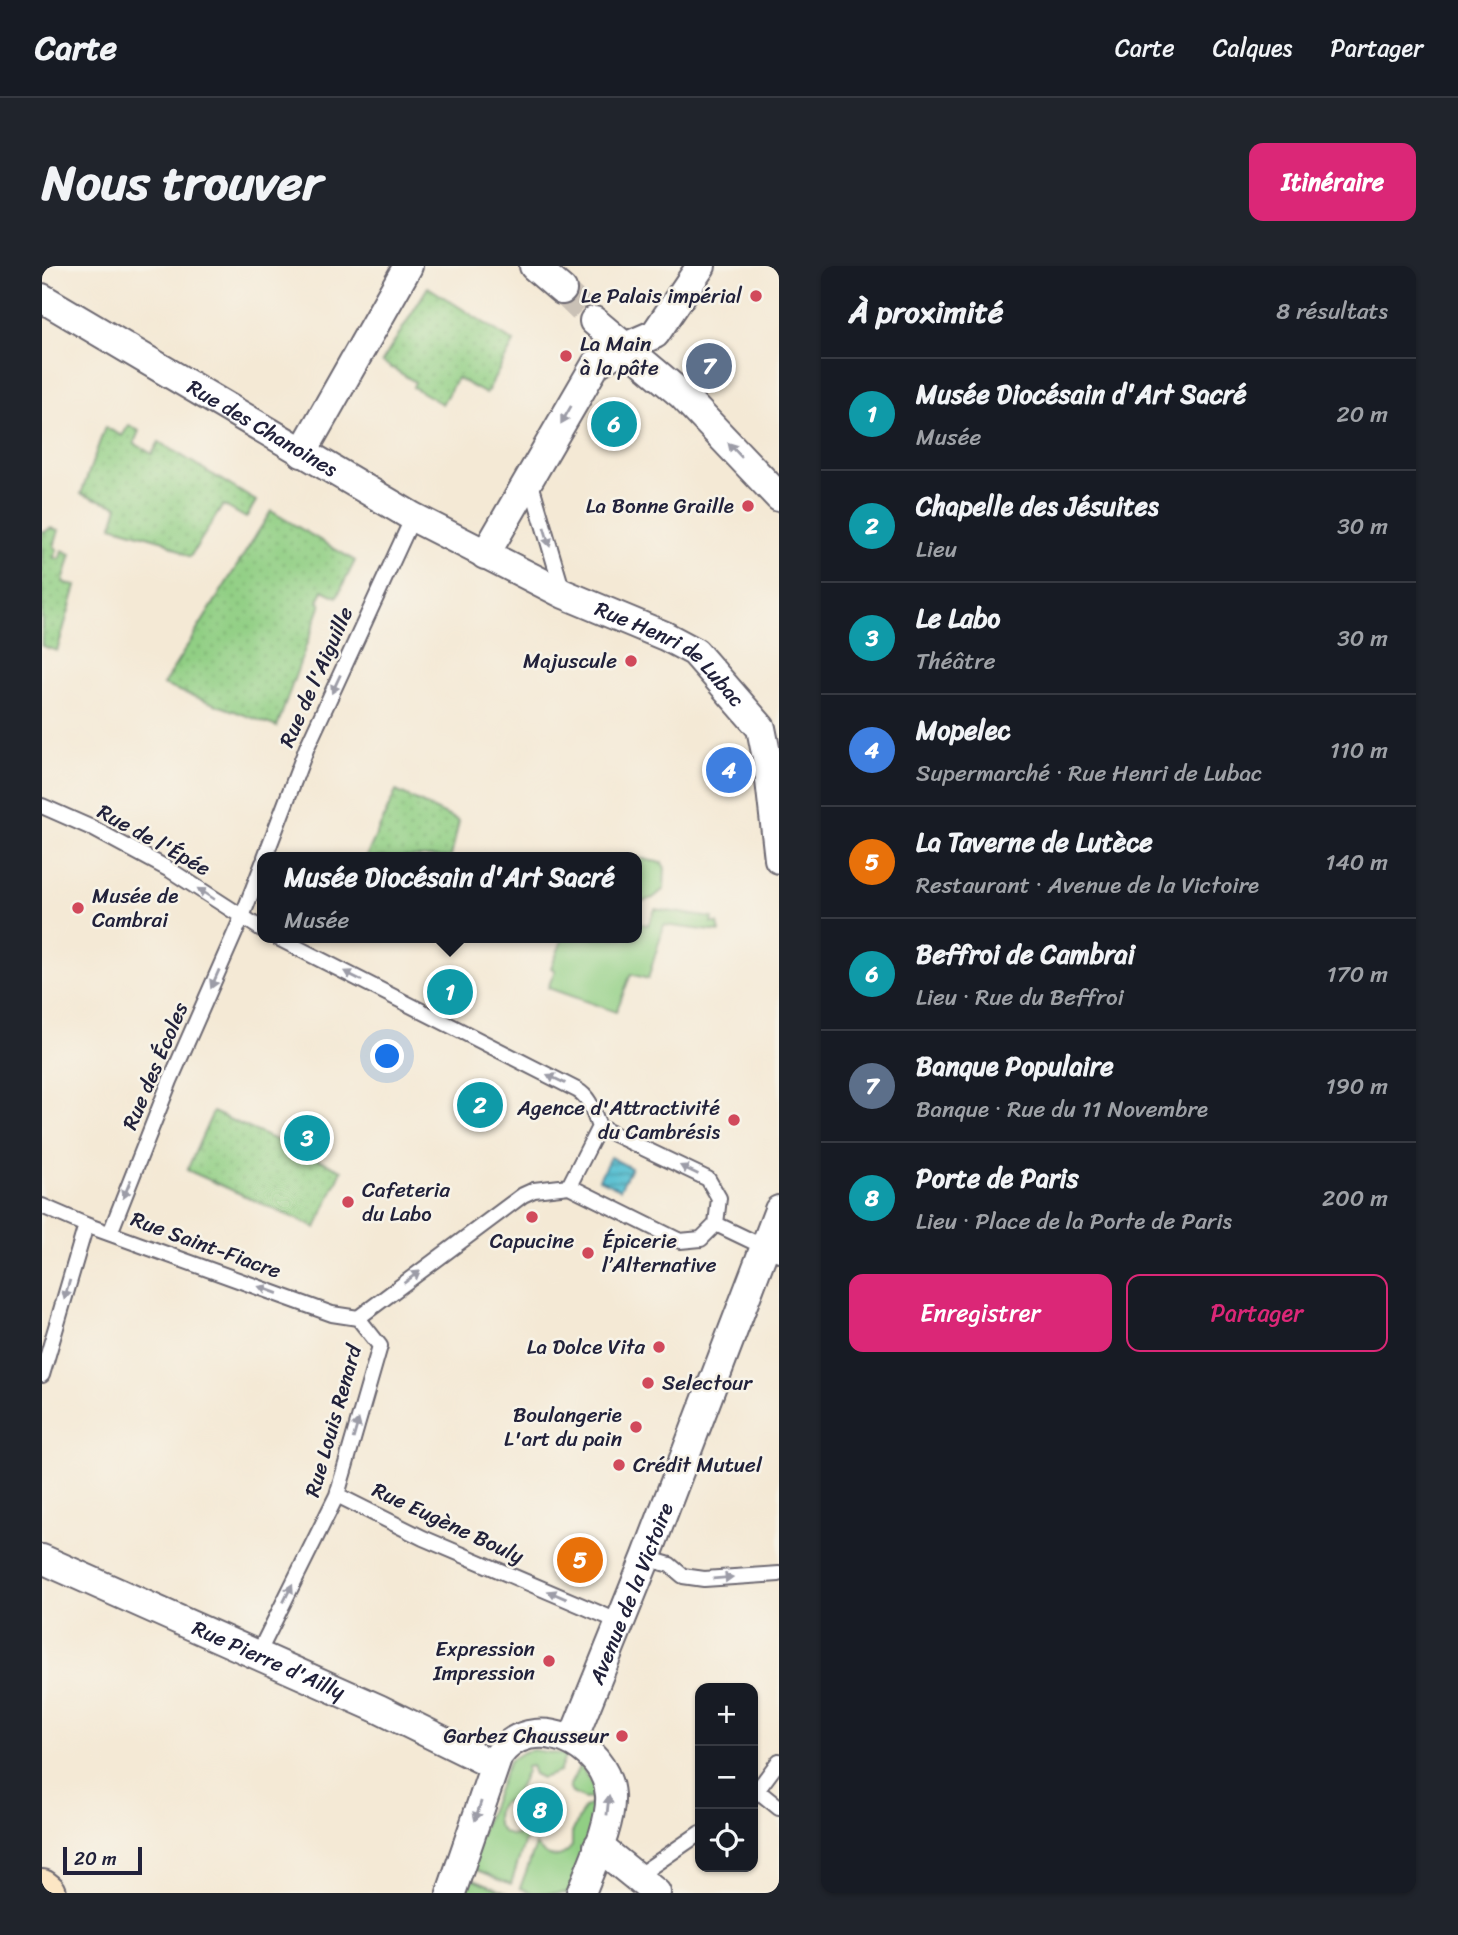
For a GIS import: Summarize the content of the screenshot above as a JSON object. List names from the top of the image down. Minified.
{"streets":{"street":["Rue des Chanoines","Rue Henri de Lubac","Avenue de la Victoire","Rue Pierre d'Ailly"],"lane":["Rue de l'Aiguille","Rue de l'Épée","Rue des Écoles","Rue Saint-Fiacre","Rue Louis Renard","Rue Eugène Bouly"]},"crossings":[["Rue des Chanoines","Rue Henri de Lubac"],["Rue des Chanoines","Rue de l'Aiguille"],["Rue de l'Épée","Rue des Écoles"],["Rue des Écoles","Rue Saint-Fiacre"],["Rue Saint-Fiacre","Rue Louis Renard"],["Rue Louis Renard","Rue Eugène Bouly"],["Rue Louis Renard","Rue Pierre d'Ailly"],["Rue Eugène Bouly","Avenue de la Victoire"]],"one_way":["Rue de l'Aiguille","Rue de l'Épée","Rue des Écoles","Rue Saint-Fiacre","Rue Louis Renard","Rue Eugène Bouly"],"places":["Le Palais impérial","La Main à la pâte","La Bonne Graille","Majuscule","Musée de Cambrai","Agence d'Attractivité du Cambrésis","Cafeteria du Labo","Capucine","Épicerie l’Alternative","La Dolce Vita","Selectour","Boulangerie L'art du pain","Crédit Mutuel","Expression Impression","Garbez Chausseur"],"scale_bar":"20 m","page":{"header":"Carte","nav":["Carte","Calques","Partager"],"title":"Nous trouver","buttons":["Itinéraire",["Enregistrer","Partager"]],"heading":["À proximité","8 résultats"],"pins":["7","6","4","1","2","3","5","8"],"list":[{"mark":"1","name":"Musée Diocésain d'Art Sacré","note":"Musée","value":"20 m"},{"mark":"2","name":"Chapelle des Jésuites","note":"Lieu","value":"30 m"},{"mark":"3","name":"Le Labo","note":"Théâtre","value":"30 m"},{"mark":"4","name":"Mopelec","note":"Supermarché · Rue Henri de Lubac","value":"110 m"},{"mark":"5","name":"La Taverne de Lutèce","note":"Restaurant · Avenue de la Victoire","value":"140 m"},{"mark":"6","name":"Beffroi de Cambrai","note":"Lieu · Rue du Beffroi","value":"170 m"},{"mark":"7","name":"Banque Populaire","note":"Banque · Rue du 11 Novembre","value":"190 m"},{"mark":"8","name":"Porte de Paris","note":"Lieu · Place de la Porte de Paris","value":"200 m"}],"popup":["Musée Diocésain d'Art Sacré","Musée"],"map_buttons":["+","−"],"scale":"20 m"}}
